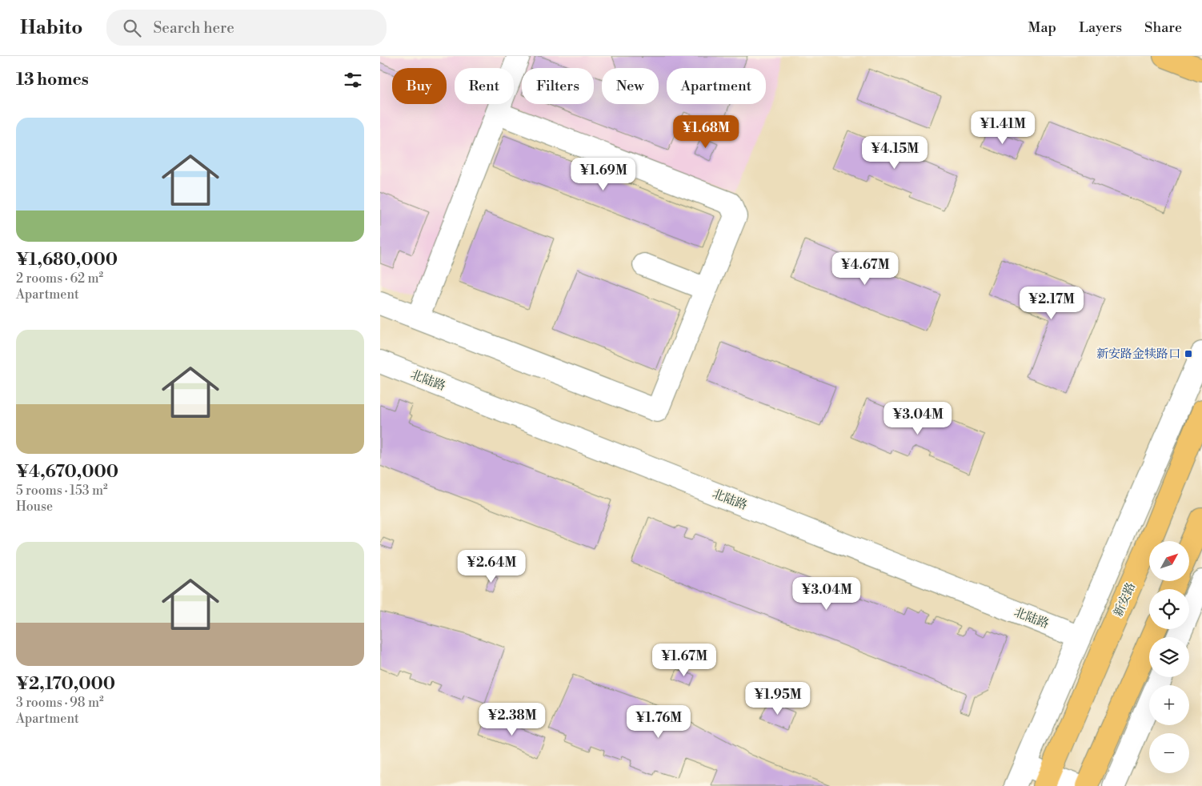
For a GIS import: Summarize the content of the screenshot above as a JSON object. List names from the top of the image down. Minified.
{"streets":{"main road":["新安路"],"street":["北陆路"]},"places":{"transit":["新安路金犊路口"]},"north":"top right","page":{"header":"Habito","search":"Search here","nav":["Map","Layers","Share"],"heading":"13 homes","chip":["Buy","Rent","Filters","New","Apartment"],"list":[{"name":"¥1,680,000","note":"2 rooms · 62 m² · Apartment"},{"name":"¥4,670,000","note":"5 rooms · 153 m² · House"},{"name":"¥2,170,000","note":"3 rooms · 98 m² · Apartment"}],"price":["¥1.41M","¥1.68M","¥4.15M","¥1.69M","¥4.67M","¥2.17M","¥3.04M","¥2.64M","¥3.04M","¥1.67M","¥1.95M","¥2.38M","¥1.76M"],"map_buttons":["+","−"]}}
